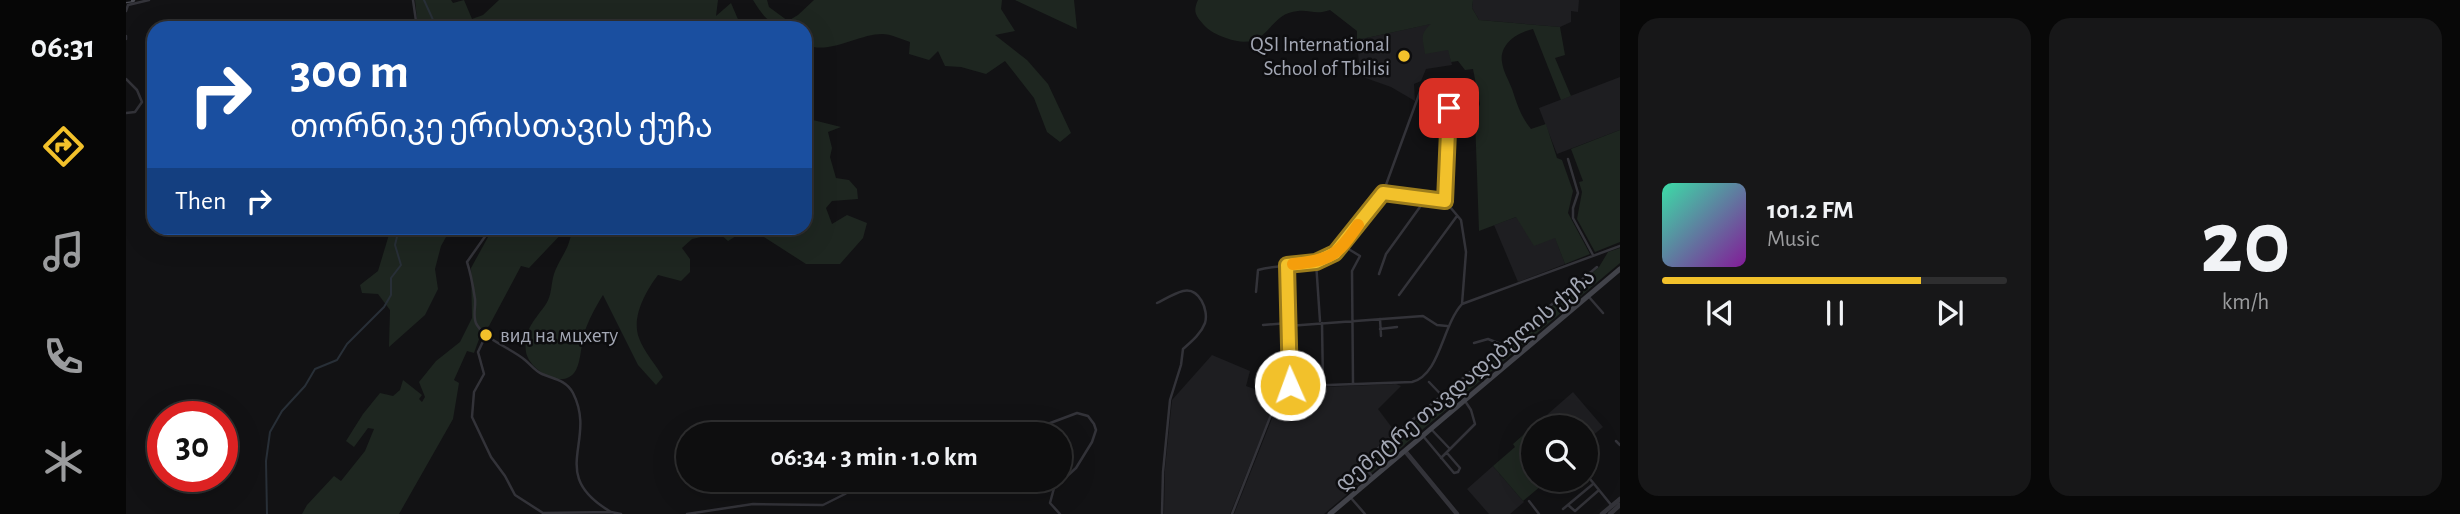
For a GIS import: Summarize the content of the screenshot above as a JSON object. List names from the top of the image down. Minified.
{"streets":{"main road":["დემეტრე თავდადებულის ქუჩა"]},"places":["QSI International School of Tbilisi","вид на мцхету"],"page":{"tabs":"06:31","tile":["20","km/h"],"turn":["300 m","თორნიკე ერისთავის ქუჩა"],"then":"Then","song":["101.2 FM","Music"],"limit":"30","trip":"06:34 · 3 min · 1.0 km"}}
